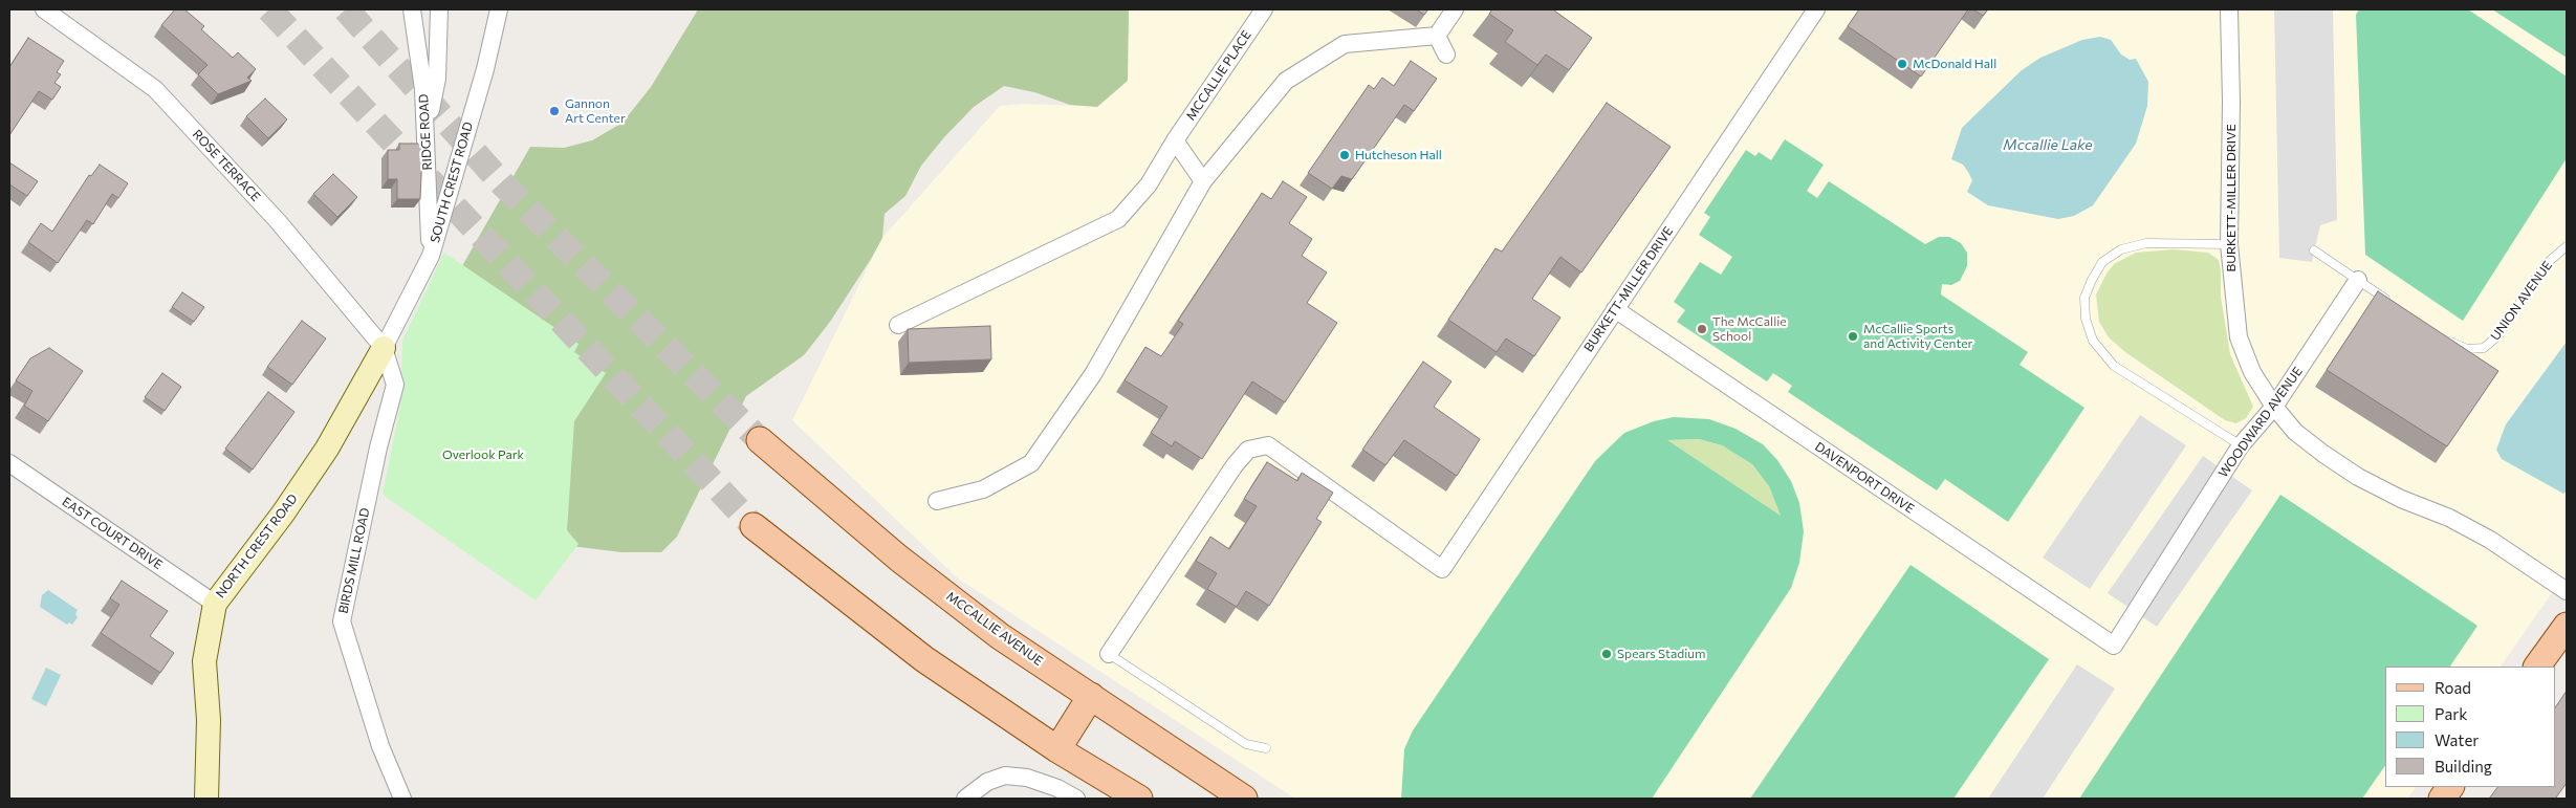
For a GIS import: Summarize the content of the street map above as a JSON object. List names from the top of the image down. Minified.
{"streets":{"main road":["MCCALLIE AVENUE"],"street":["MCCALLIE PLACE","RIDGE ROAD","ROSE TERRACE","SOUTH CREST ROAD","BURKETT-MILLER DRIVE","WOODWARD AVENUE","DAVENPORT DRIVE","EAST COURT DRIVE","NORTH CREST ROAD","BIRDS MILL ROAD"],"lane":["UNION AVENUE"]},"crossings":[["RIDGE ROAD","SOUTH CREST ROAD"],["ROSE TERRACE","SOUTH CREST ROAD"],["ROSE TERRACE","NORTH CREST ROAD"],["ROSE TERRACE","BIRDS MILL ROAD"],["SOUTH CREST ROAD","NORTH CREST ROAD"],["SOUTH CREST ROAD","BIRDS MILL ROAD"],["BURKETT-MILLER DRIVE","WOODWARD AVENUE"],["BURKETT-MILLER DRIVE","DAVENPORT DRIVE"],["WOODWARD AVENUE","DAVENPORT DRIVE"],["EAST COURT DRIVE","NORTH CREST ROAD"],["NORTH CREST ROAD","BIRDS MILL ROAD"]],"water":["Mccallie Lake"],"parks":["Overlook Park"],"places":["McDonald Hall","Gannon Art Center","Hutcheson Hall","The McCallie School","McCallie Sports and Activity Center","Spears Stadium"],"legend":["Road","Park","Water","Building"]}
